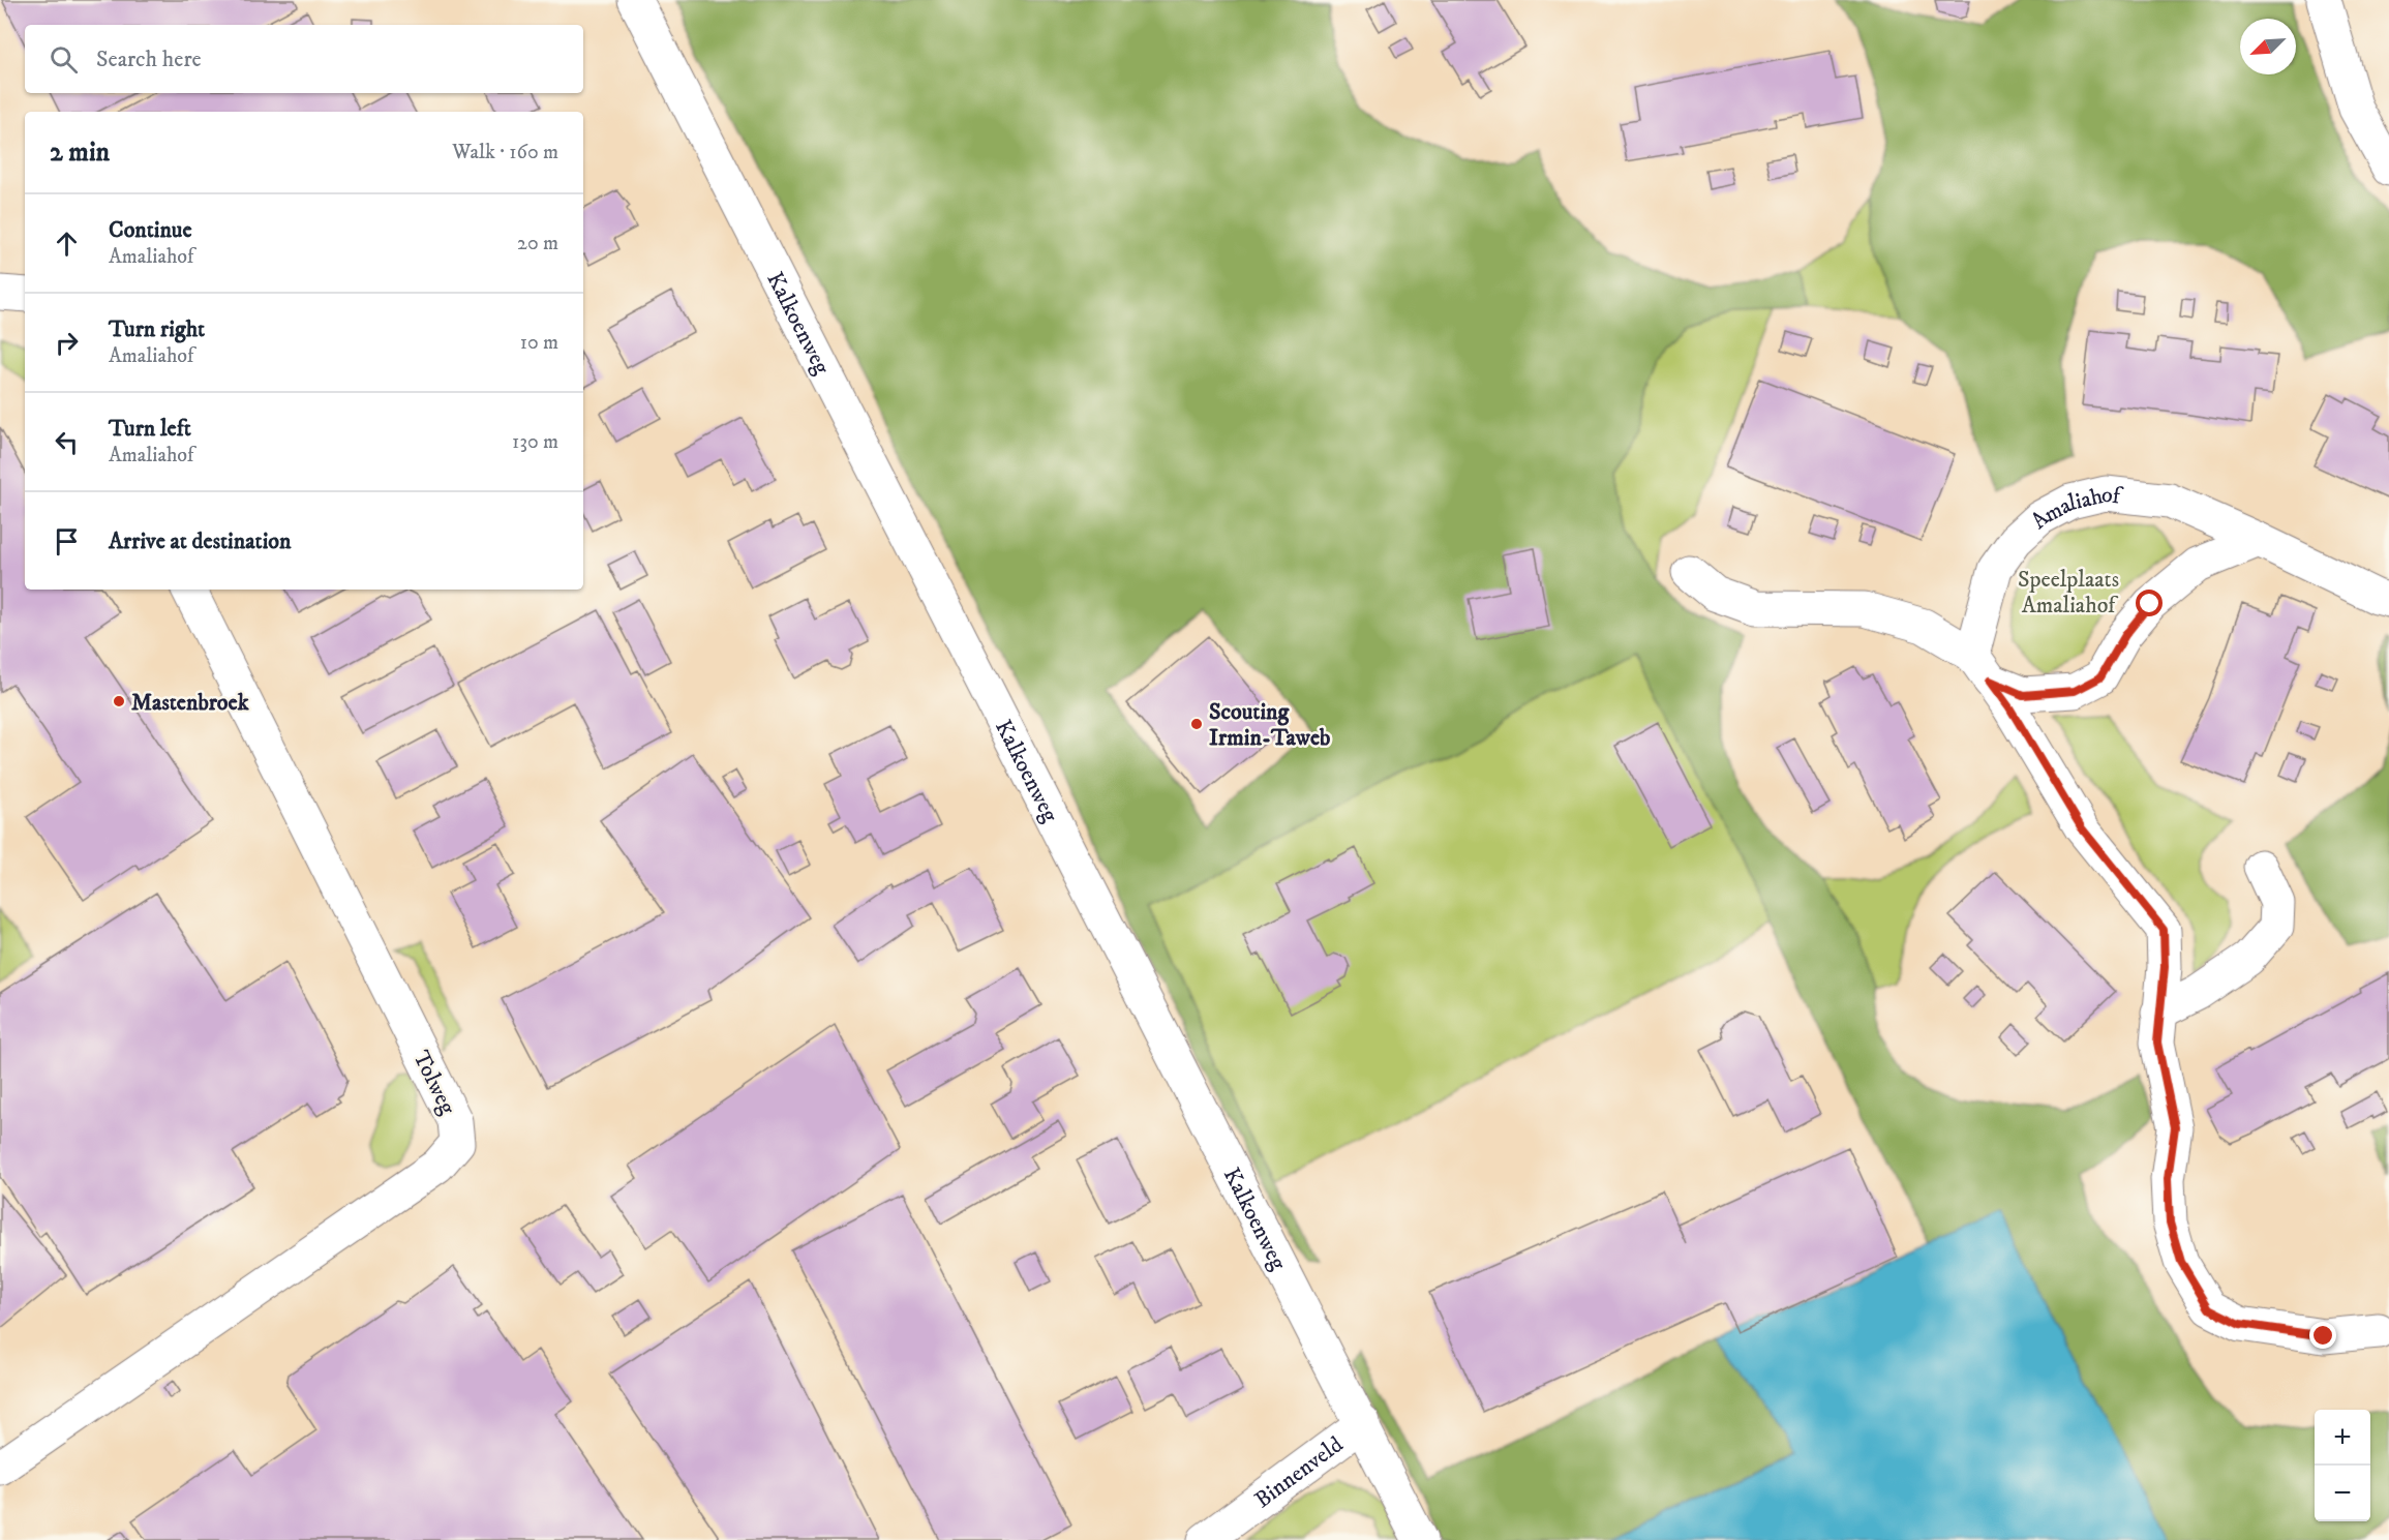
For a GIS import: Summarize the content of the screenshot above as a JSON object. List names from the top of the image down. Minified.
{"streets":{"street":["Kalkoenweg","Amaliahof","Tolweg","Binnenveld"]},"crossings":[["Kalkoenweg","Binnenveld"]],"parks":["Speelplaats Amaliahof"],"places":["Mastenbroek","Scouting Irmin-Taweb"],"north":"bottom left","page":{"search":"Search here","heading":["2 min","Walk · 160 m"],"list":[["Continue","Amaliahof","20 m"],["Turn right","Amaliahof","10 m"],["Turn left","Amaliahof","130 m"],"Arrive at destination"],"map_buttons":["+","−"]}}
